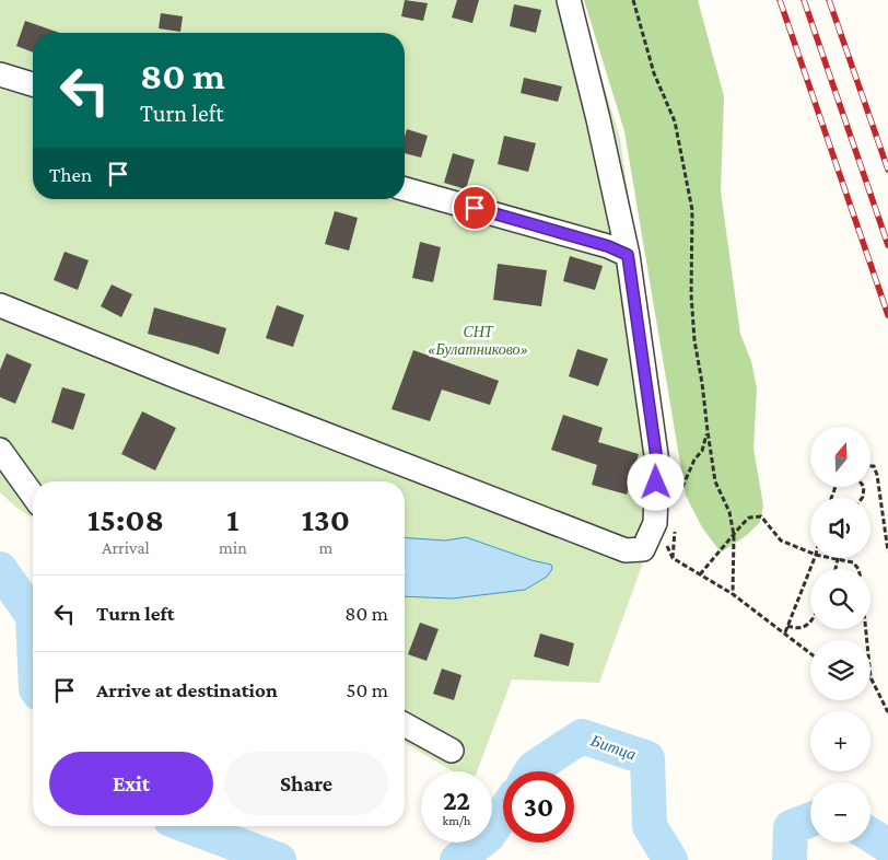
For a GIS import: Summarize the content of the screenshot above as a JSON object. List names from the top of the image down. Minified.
{"water":["Битца"],"parks":["СНТ «Булатниково»"],"north":"top","page":{"turn":["80 m","Turn left"],"then":"Then","map_buttons":["+","−"],"eta":["15:08","Arrival","1","min","130","m"],"list":[{"name":"Turn left","value":"80 m"},{"name":"Arrive at destination","value":"50 m"}],"buttons":["Exit","Share"],"speed":"22 km/h","limit":"30"}}
